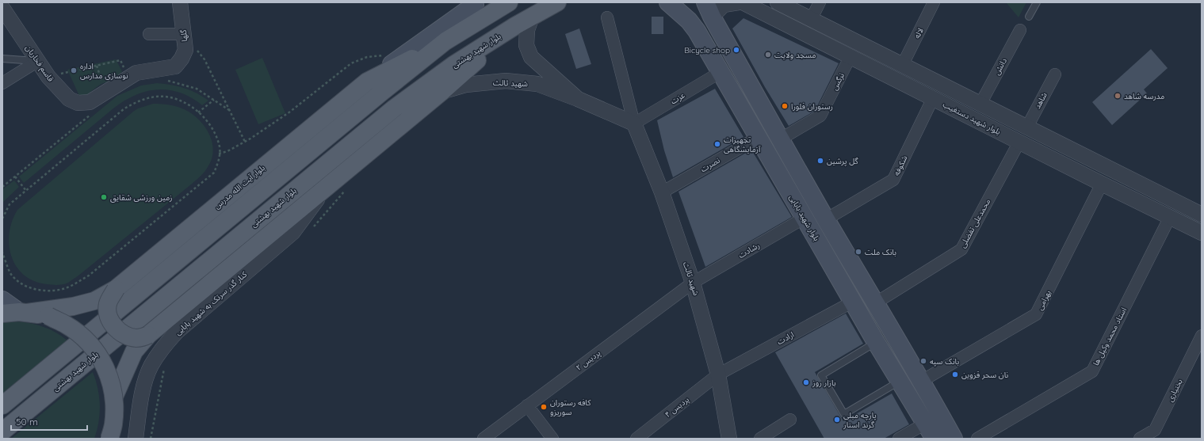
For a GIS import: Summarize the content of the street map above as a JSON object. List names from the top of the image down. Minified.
{"streets":{"main road":["بلوار شهید بهشتی","بلوار آیت الله مدرس","بلوار شهید بابایی"],"street":["لاله","گلها","قاسم فخاریان","دانش","نرگس","شهید ثالث","عزت","شاهد","بلوار شهید دستغیب","نصرت","شکوفه","محمدعلی تفضلی","رشادت","بهرامی","کنار گذر سرتک به شهید بابایی","استاد محمد وکیل ها","ارادت","پردیس ۲","بختیاری","پردیس ۴"]},"crossings":[["گلها","قاسم فخاریان"],["بلوار شهید بهشتی","شهید ثالث"],["نرگس","بلوار شهید دستغیب"],["شهید ثالث","عزت"],["شهید ثالث","نصرت"],["شهید ثالث","رشادت"],["شهید ثالث","ارادت"],["شهید ثالث","پردیس ۲"],["شهید ثالث","پردیس ۴"],["عزت","بلوار شهید بابایی"],["بلوار شهید دستغیب","شکوفه"],["بلوار شهید دستغیب","محمدعلی تفضلی"],["بلوار شهید دستغیب","بهرامی"],["بلوار شهید دستغیب","استاد محمد وکیل ها"],["نصرت","بلوار شهید بابایی"],["بلوار شهید بابایی","رشادت"],["بلوار شهید بابایی","ارادت"],["رشادت","پردیس ۲"],["ارادت","پردیس ۴"]],"places":["Bicycle shop","مسجد ولایت","اداره نوسازی مدارس","مدرسه شاهد","رستوران فلورا","تجهیزات آزمایشگاهی","گل پرشین","زمین ورزشی شقایق","بانک ملت","بانک سپه","نان سحر قزوین","بازار روز","کافه رستوران سوریزو","پارچه مبلی گرند استار"],"scale_bar":"50 m"}
